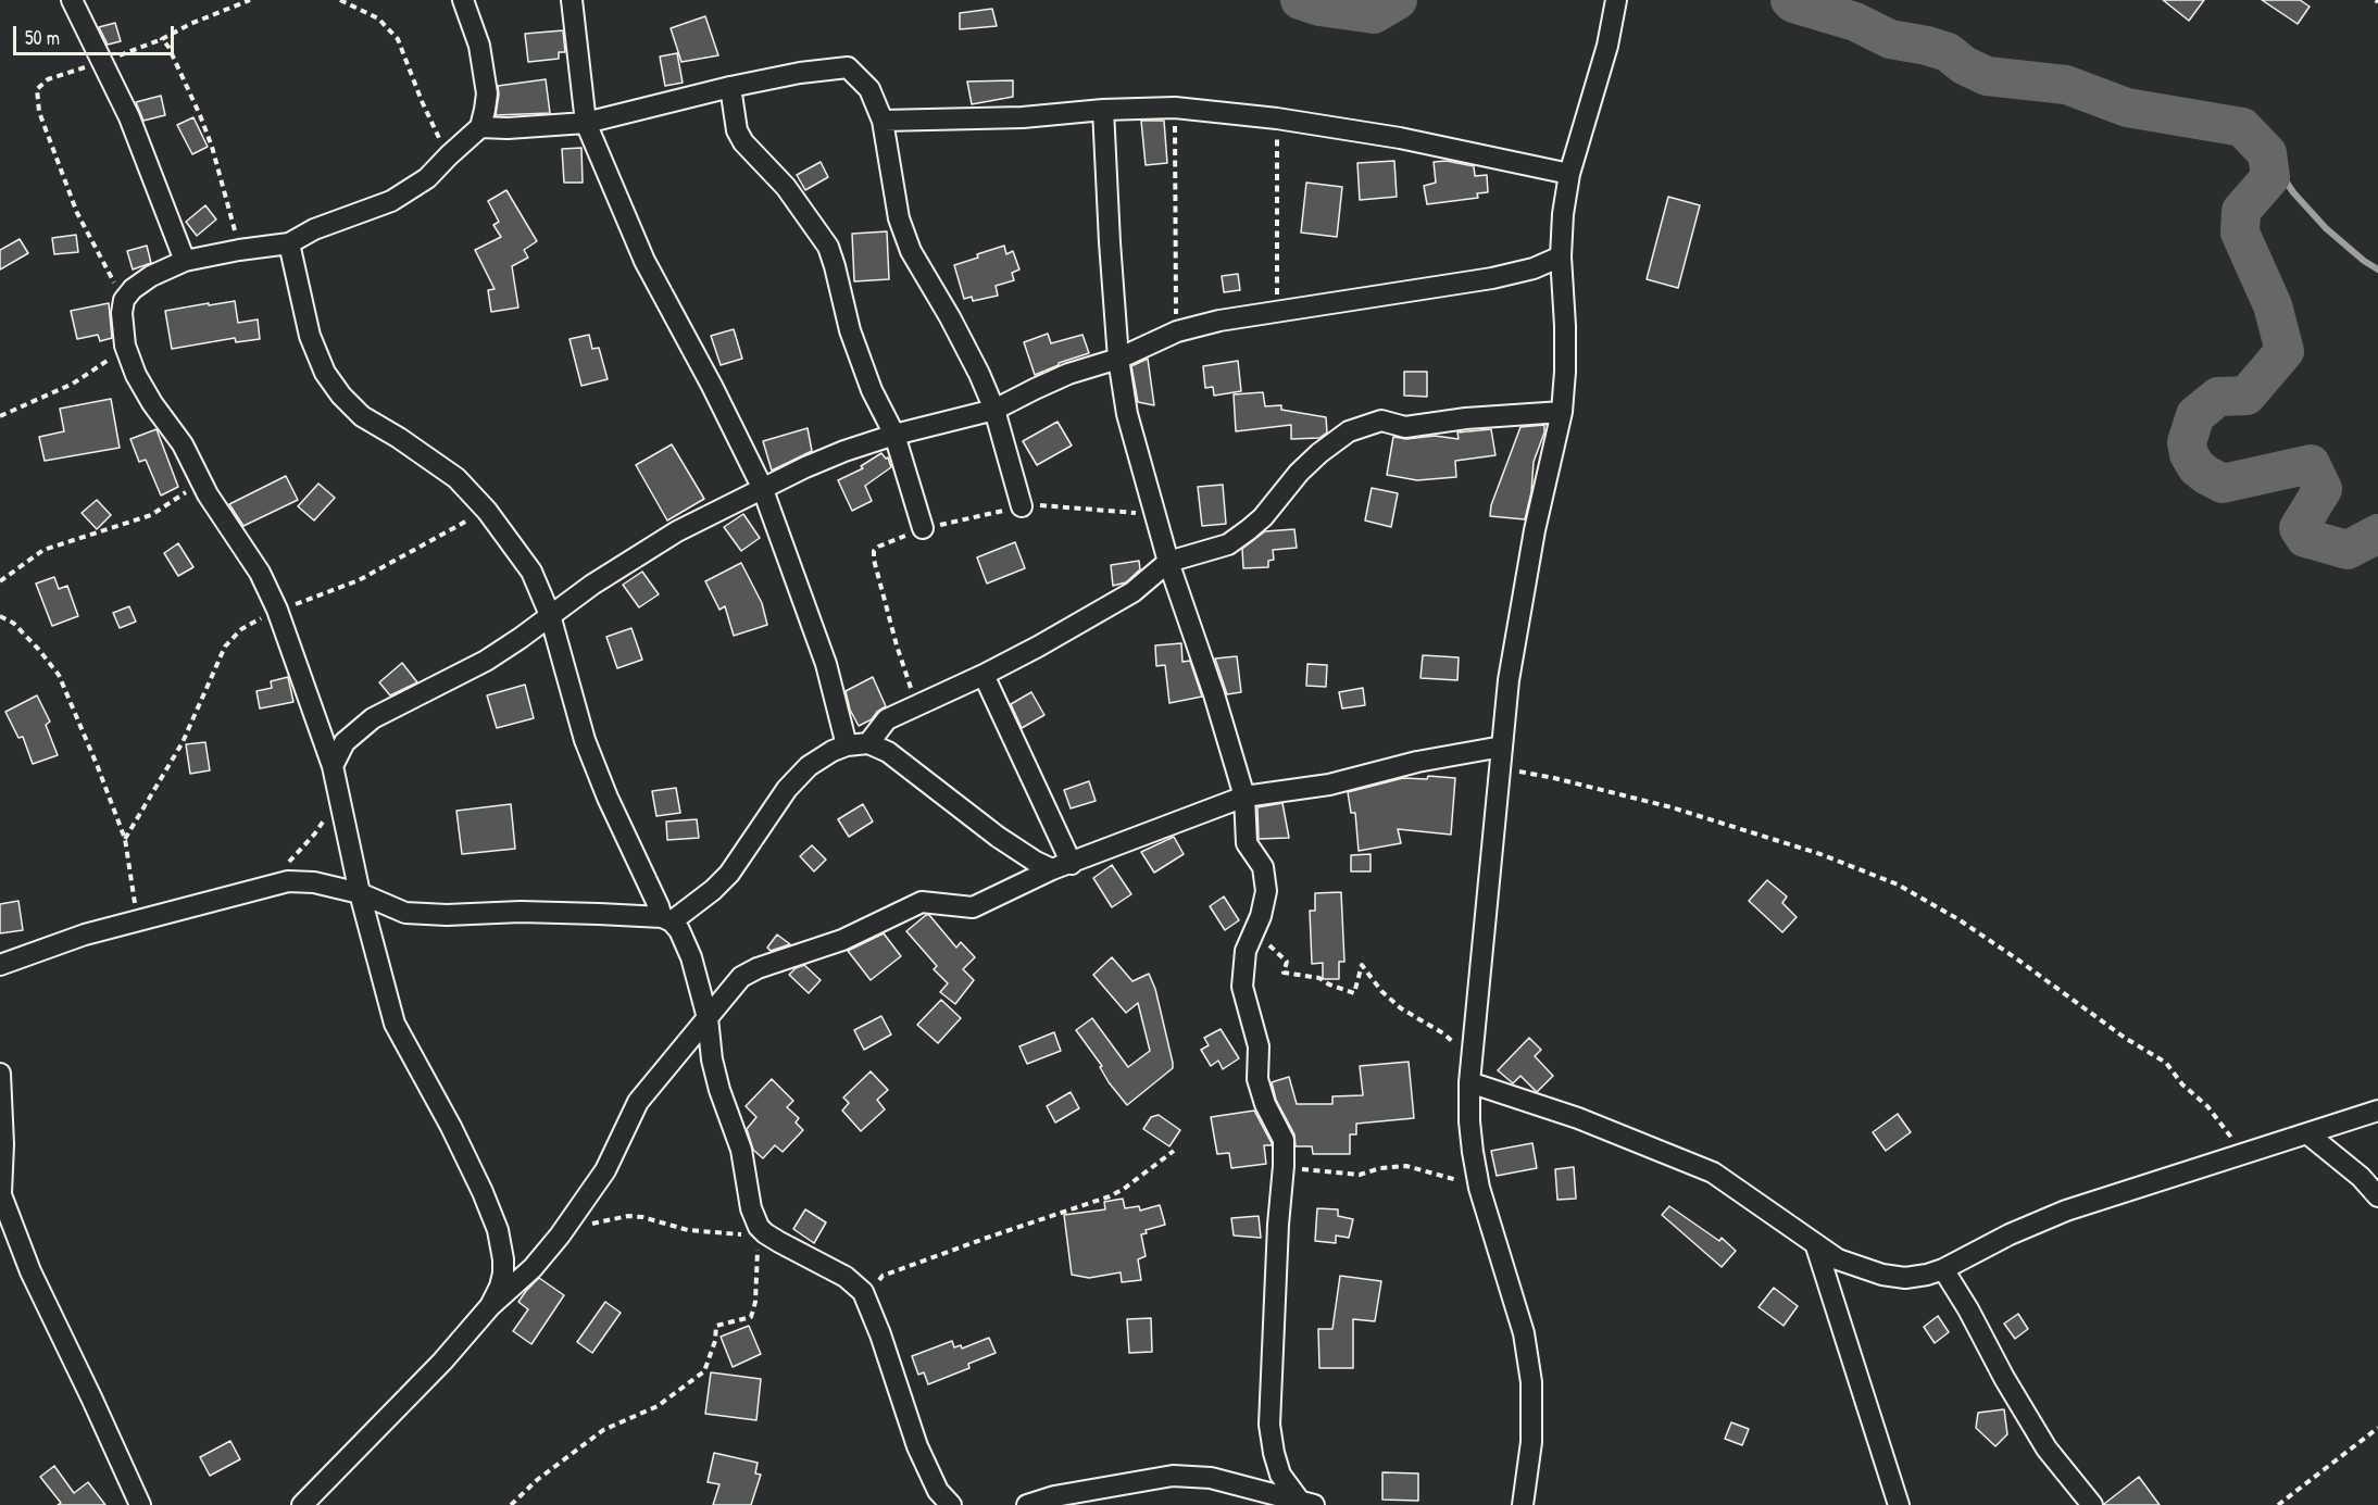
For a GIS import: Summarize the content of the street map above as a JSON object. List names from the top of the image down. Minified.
{"scale_bar":"50 m"}
